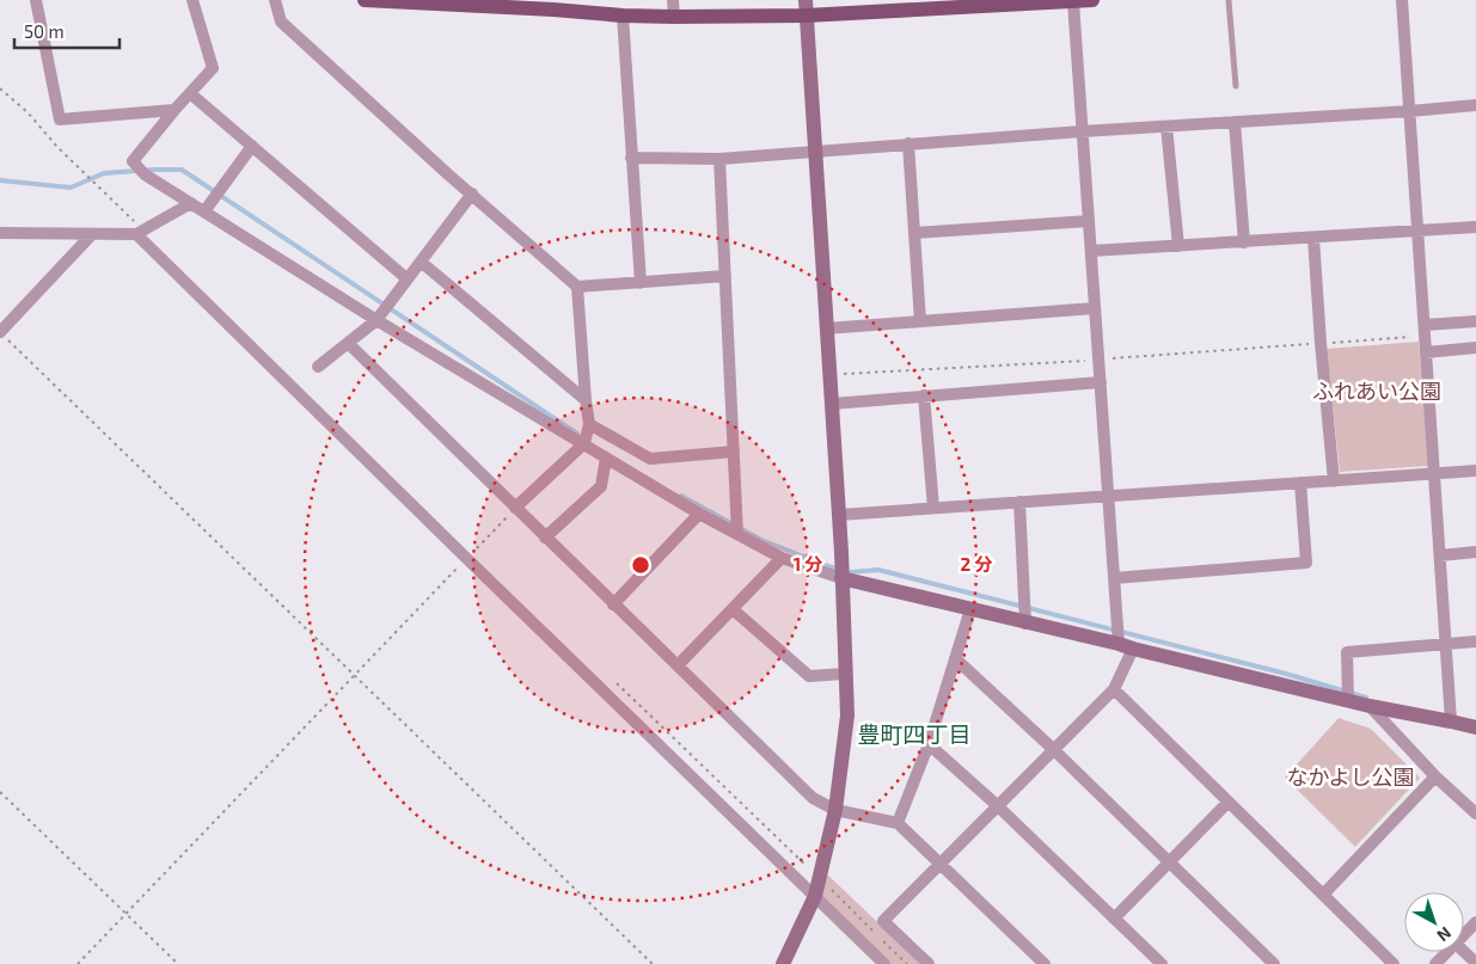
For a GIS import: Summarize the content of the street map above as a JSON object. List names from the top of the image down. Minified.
{"districts":["豊町四丁目"],"parks":["ふれあい公園","なかよし公園"],"scale_bar":"50 m","north":"bottom right","rings":["1 分","2 分"]}
